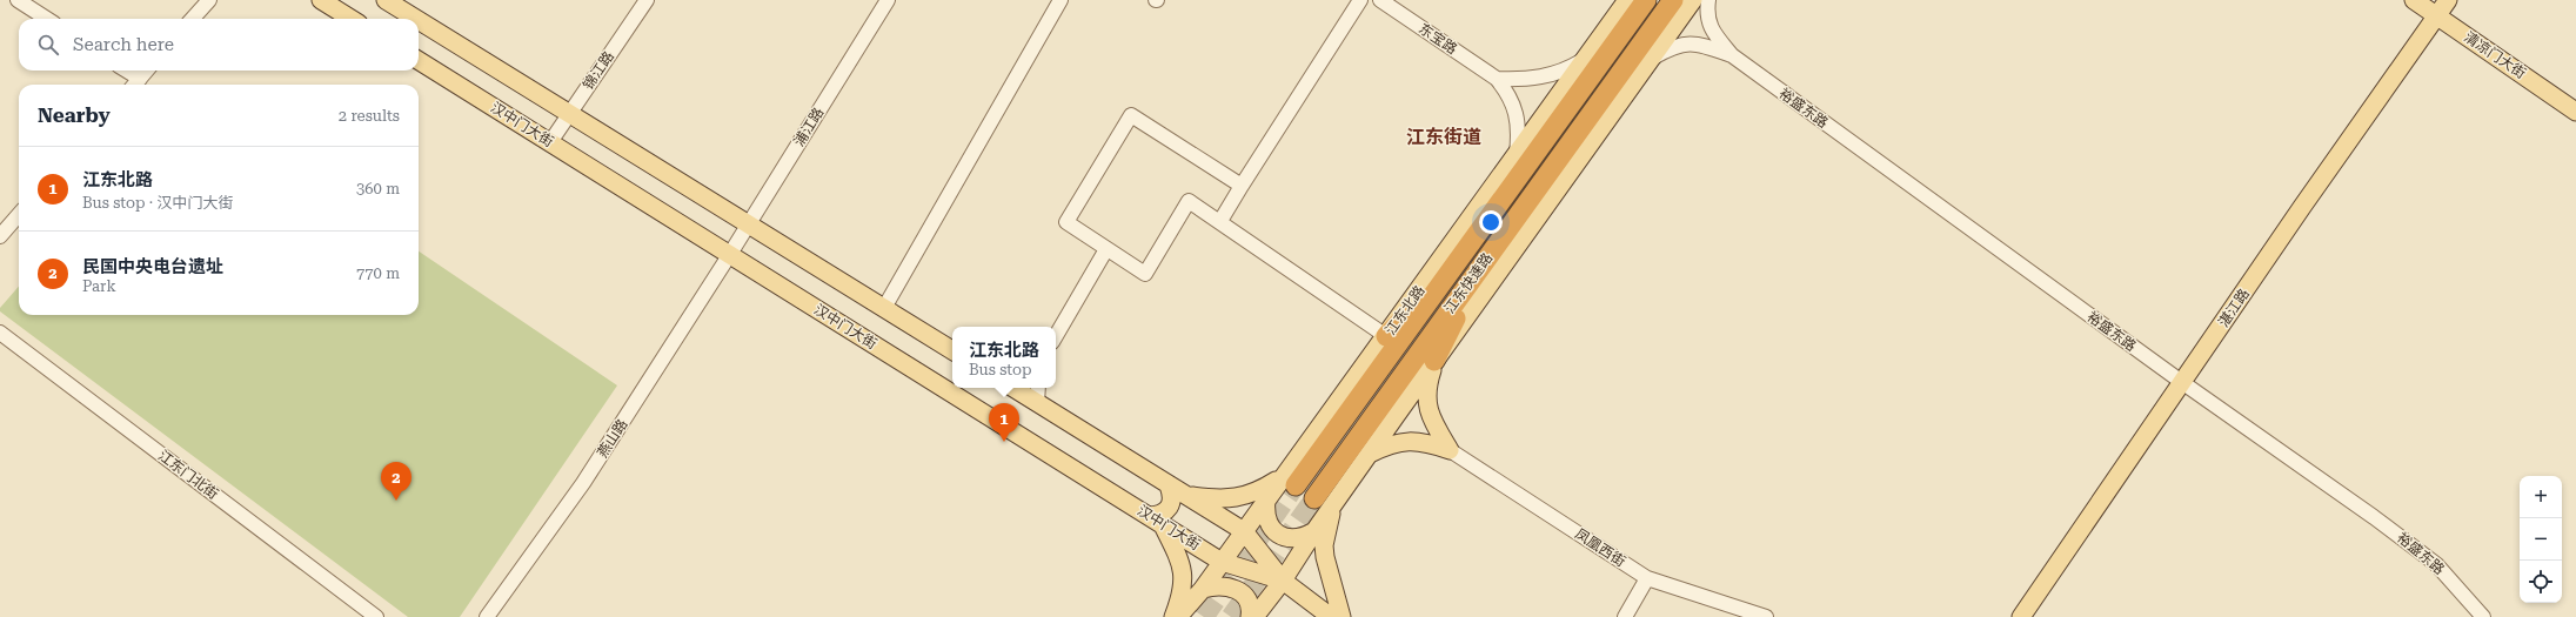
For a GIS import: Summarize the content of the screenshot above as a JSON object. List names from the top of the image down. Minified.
{"streets":{"highway":["江东快速路"],"main road":["清凉门大街","汉中门大街","湛江路","江东北路"],"street":["东宝路","锦江路","裕盛东路","浦江路","燕山路","江东门北街","凤凰西街"]},"crossings":[["清凉门大街","湛江路"],["锦江路","汉中门大街"],["裕盛东路","湛江路"],["汉中门大街","浦江路"],["汉中门大街","江东北路"],["汉中门大街","燕山路"],["浦江路","燕山路"],["江东快速路","江东北路"]],"districts":["江东街道"],"page":{"search":"Search here","heading":["Nearby","2 results"],"list":[{"mark":"1","name":"江东北路","note":"Bus stop · 汉中门大街","value":"360 m"},{"mark":"2","name":"民国中央电台遗址","note":"Park","value":"770 m"}],"popup":["江东北路","Bus stop"],"pins":["1","2"],"map_buttons":["+","−"]}}
